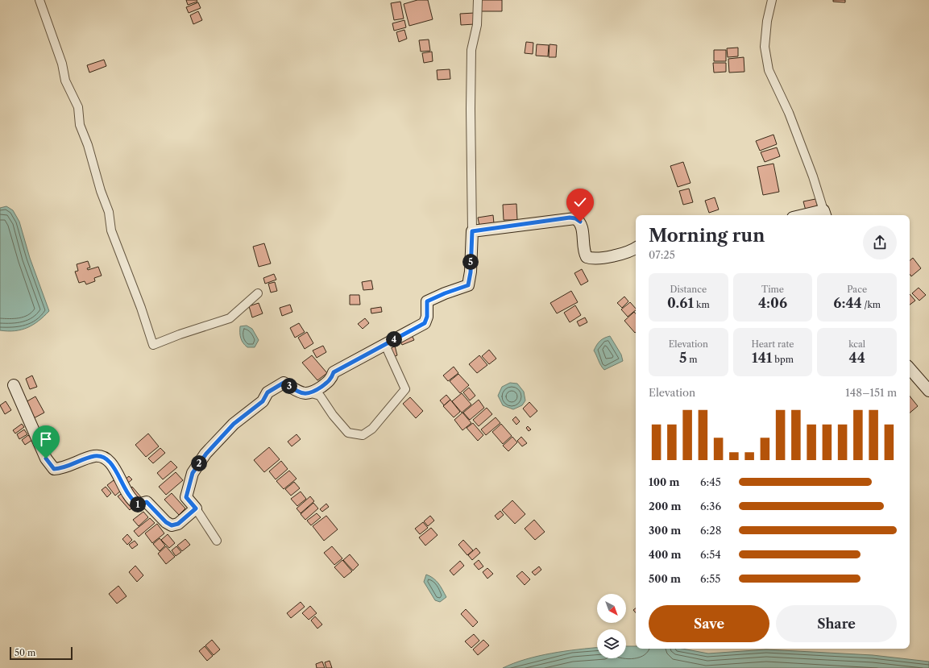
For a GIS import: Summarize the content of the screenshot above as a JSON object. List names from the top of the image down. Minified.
{"scale_bar":"50 m","north":"bottom right","page":{"heading":["Morning run","07:25"],"pins":["5","4","3","2","1"],"stats":[["Distance","0.61 km"],["Time","4:06"],["Pace","6:44 /km"],["Elevation","5 m"],["Heart rate","141 bpm"],["kcal","44"]],"chart":["Elevation","148–151 m"],"list":[{"name":"100 m","note":"6:45"},{"name":"200 m","note":"6:36"},{"name":"300 m","note":"6:28"},{"name":"400 m","note":"6:54"},{"name":"500 m","note":"6:55"}],"buttons":["Save","Share"],"scale":"50 m"}}
